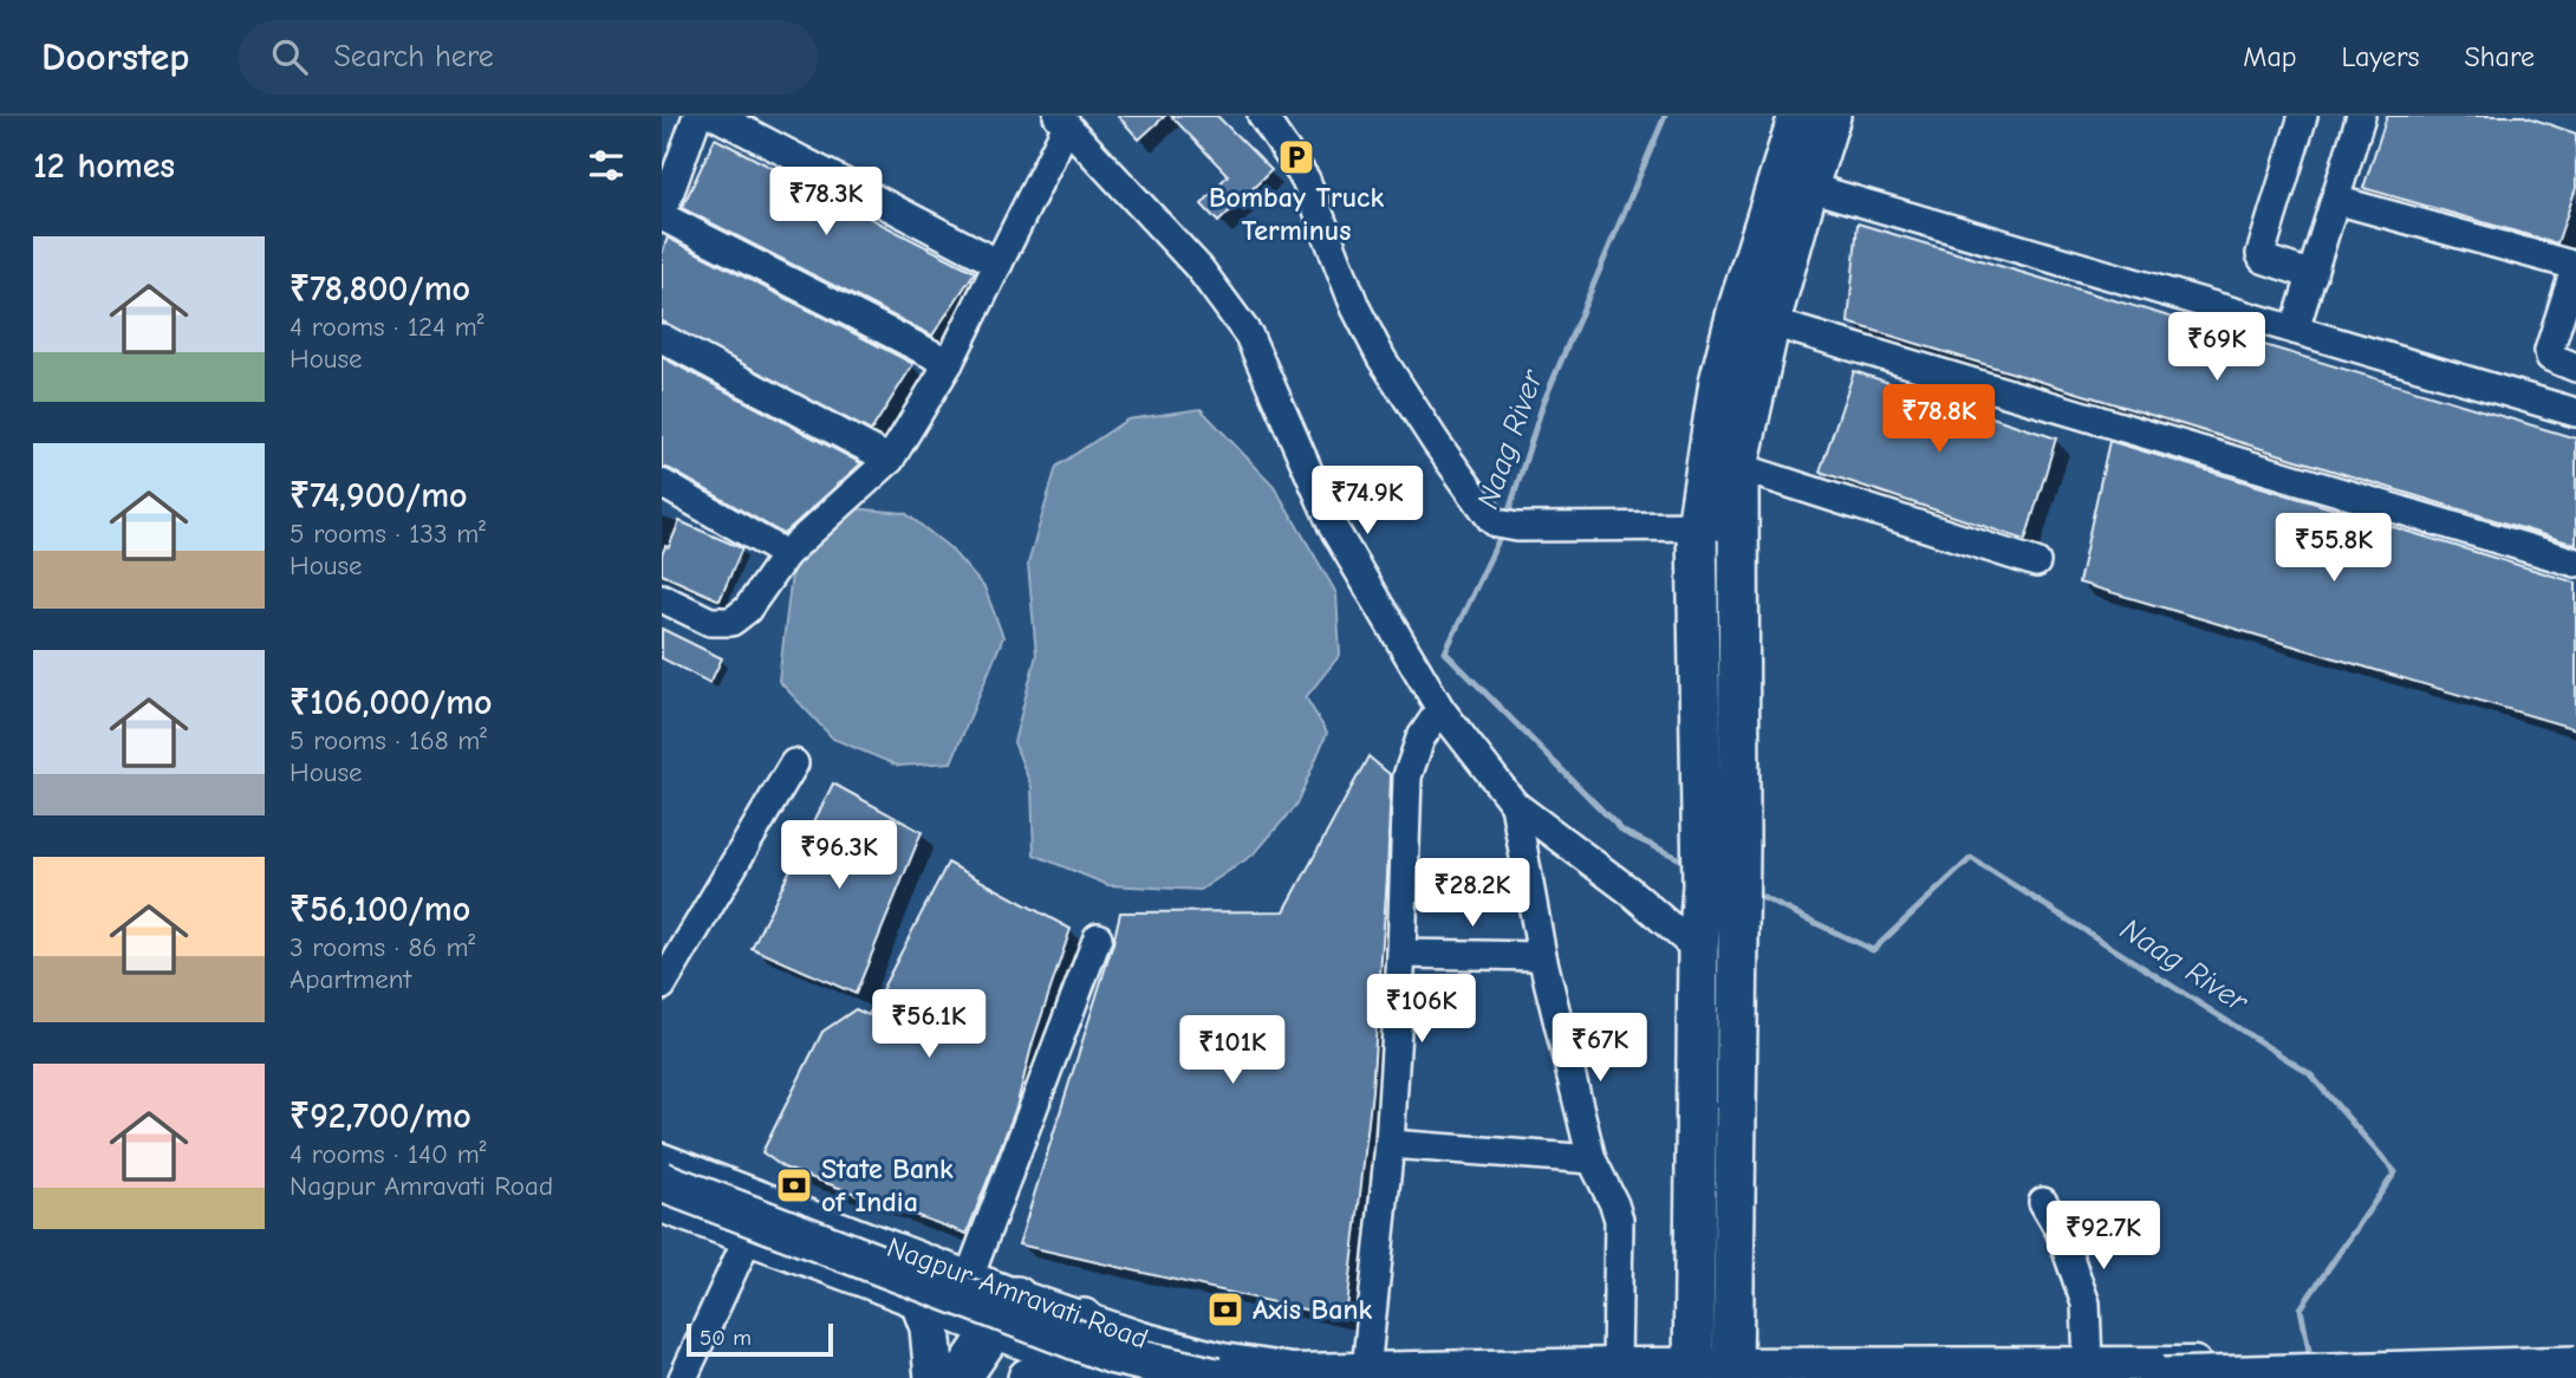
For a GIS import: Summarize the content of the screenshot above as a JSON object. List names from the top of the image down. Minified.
{"streets":{"main road":["Nagpur Amravati Road"]},"water":["Naag River"],"places":{"parking":["Bombay Truck Terminus"],"bank":["State Bank of India","Axis Bank"]},"scale_bar":"50 m","page":{"header":"Doorstep","search":"Search here","nav":["Map","Layers","Share"],"heading":"12 homes","price":["₹78.3K","₹69K","₹78.8K","₹74.9K","₹55.8K","₹96.3K","₹28.2K","₹106K","₹56.1K","₹67K","₹101K","₹92.7K"],"list":[{"name":"₹78,800/mo","note":"4 rooms · 124 m² · House"},{"name":"₹74,900/mo","note":"5 rooms · 133 m² · House"},{"name":"₹106,000/mo","note":"5 rooms · 168 m² · House"},{"name":"₹56,100/mo","note":"3 rooms · 86 m² · Apartment"},{"name":"₹92,700/mo","note":"4 rooms · 140 m² · Nagpur Amravati Road"}],"scale":"50 m"}}
